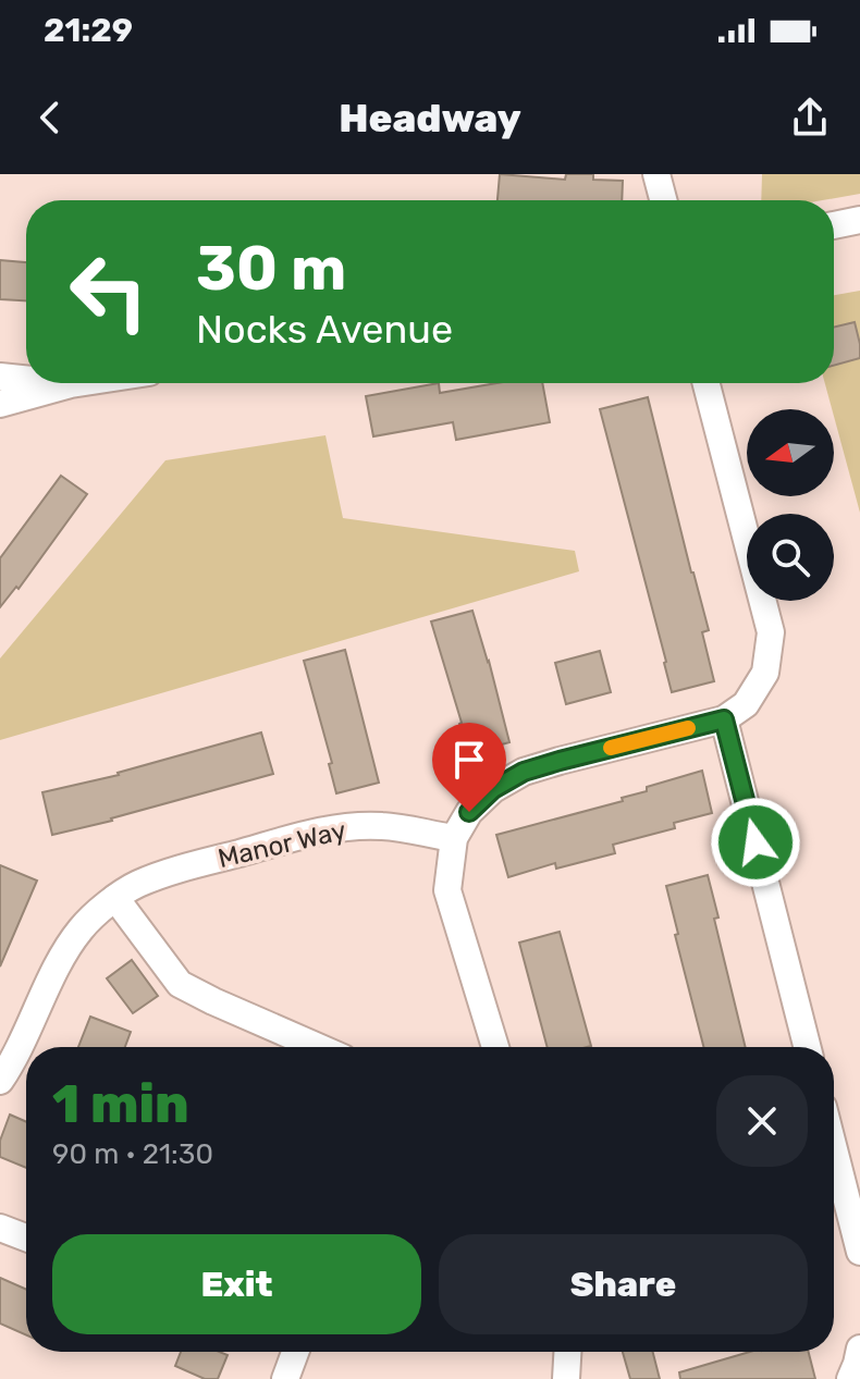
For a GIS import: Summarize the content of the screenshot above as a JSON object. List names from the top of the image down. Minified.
{"streets":{"street":["Manor Way"]},"north":"left","page":{"status":"21:29","header":"Headway","turn":["30 m","Nocks Avenue"],"heading":["1 min","90 m · 21:30"],"buttons":["Exit","Share"]}}
